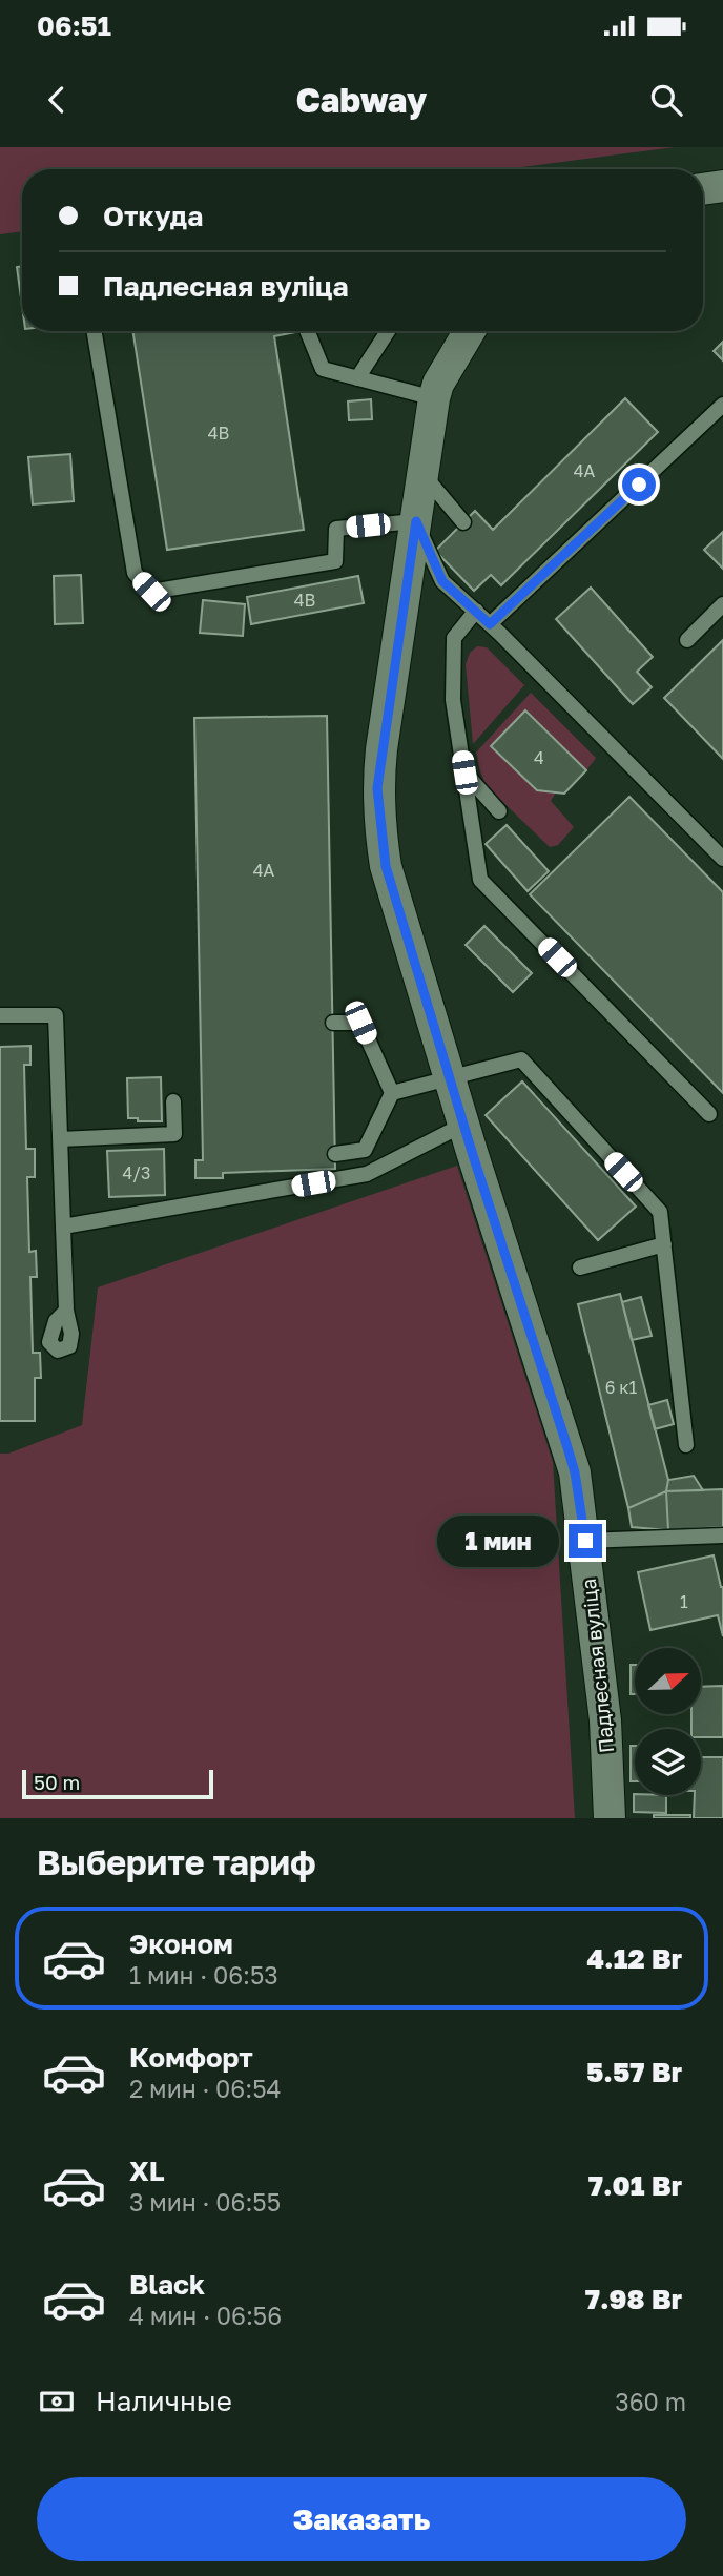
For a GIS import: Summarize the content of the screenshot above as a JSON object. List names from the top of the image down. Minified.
{"streets":{"street":["Падлесная вуліца"]},"house_numbers":["4В","4А","4В","4","4А","4/3","6 к1","1"],"scale_bar":"50 m","north":"right","page":{"status":"06:51","header":"Cabway","banner":["Откуда","Падлесная вуліца"],"bubble":"1 мин","scale":"50 m","heading":"Выберите тариф","list":[{"name":"Эконом","note":"1 мин · 06:53","value":"4.12 Br"},{"name":"Комфорт","note":"2 мин · 06:54","value":"5.57 Br"},{"name":"XL","note":"3 мин · 06:55","value":"7.01 Br"},{"name":"Black","note":"4 мин · 06:56","value":"7.98 Br"}],"pay":["Наличные","360 m"],"buttons":"Заказать"}}
